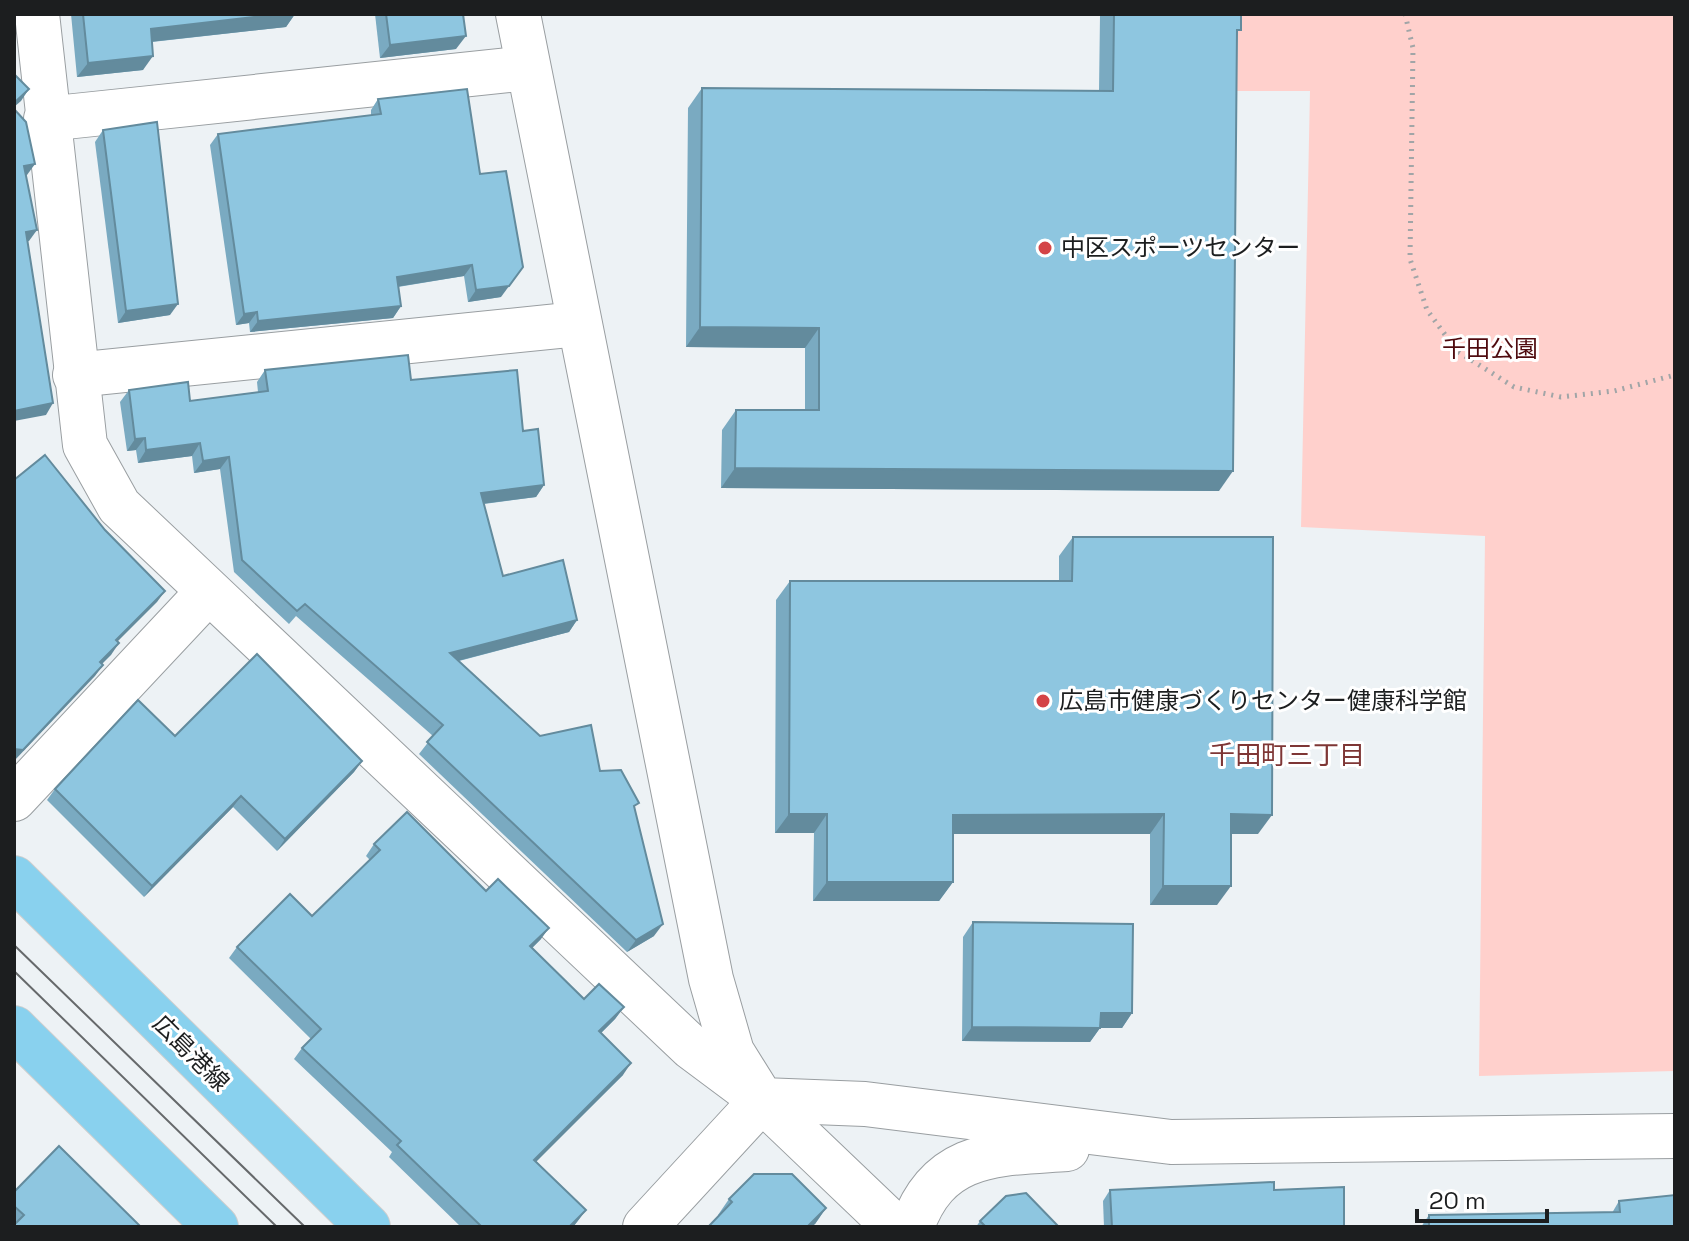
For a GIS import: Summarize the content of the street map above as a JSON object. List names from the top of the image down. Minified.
{"streets":{"main road":["広島港線"]},"districts":["千田町三丁目"],"parks":["千田公園"],"places":["中区スポーツセンター","広島市健康づくりセンター健康科学館"],"scale_bar":"20 m"}
